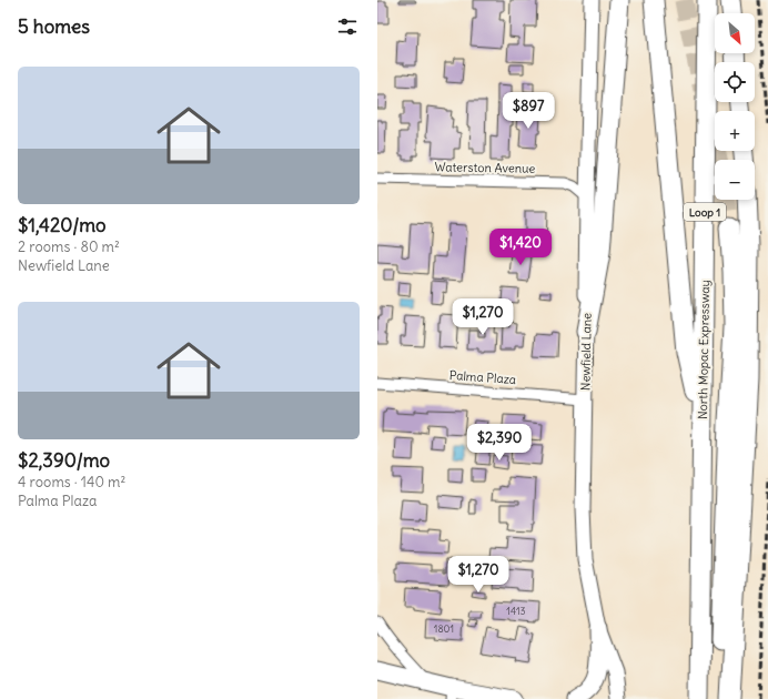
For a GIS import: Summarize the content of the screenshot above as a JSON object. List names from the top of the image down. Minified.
{"streets":{"highway":["Loop 1","North Mopac Expressway"],"main road":["Newfield Lane"],"street":["Waterston Avenue","Palma Plaza"]},"crossings":[["Waterston Avenue","Newfield Lane"],["Newfield Lane","Palma Plaza"]],"house_numbers":["1413","1801"],"north":"bottom right","page":{"heading":"5 homes","map_buttons":["+","−"],"list":[{"name":"$1,420/mo","note":"2 rooms · 80 m² · Newfield Lane"},{"name":"$2,390/mo","note":"4 rooms · 140 m² · Palma Plaza"}],"price":["$897","$1,420","$1,270","$2,390","$1,270"]}}
